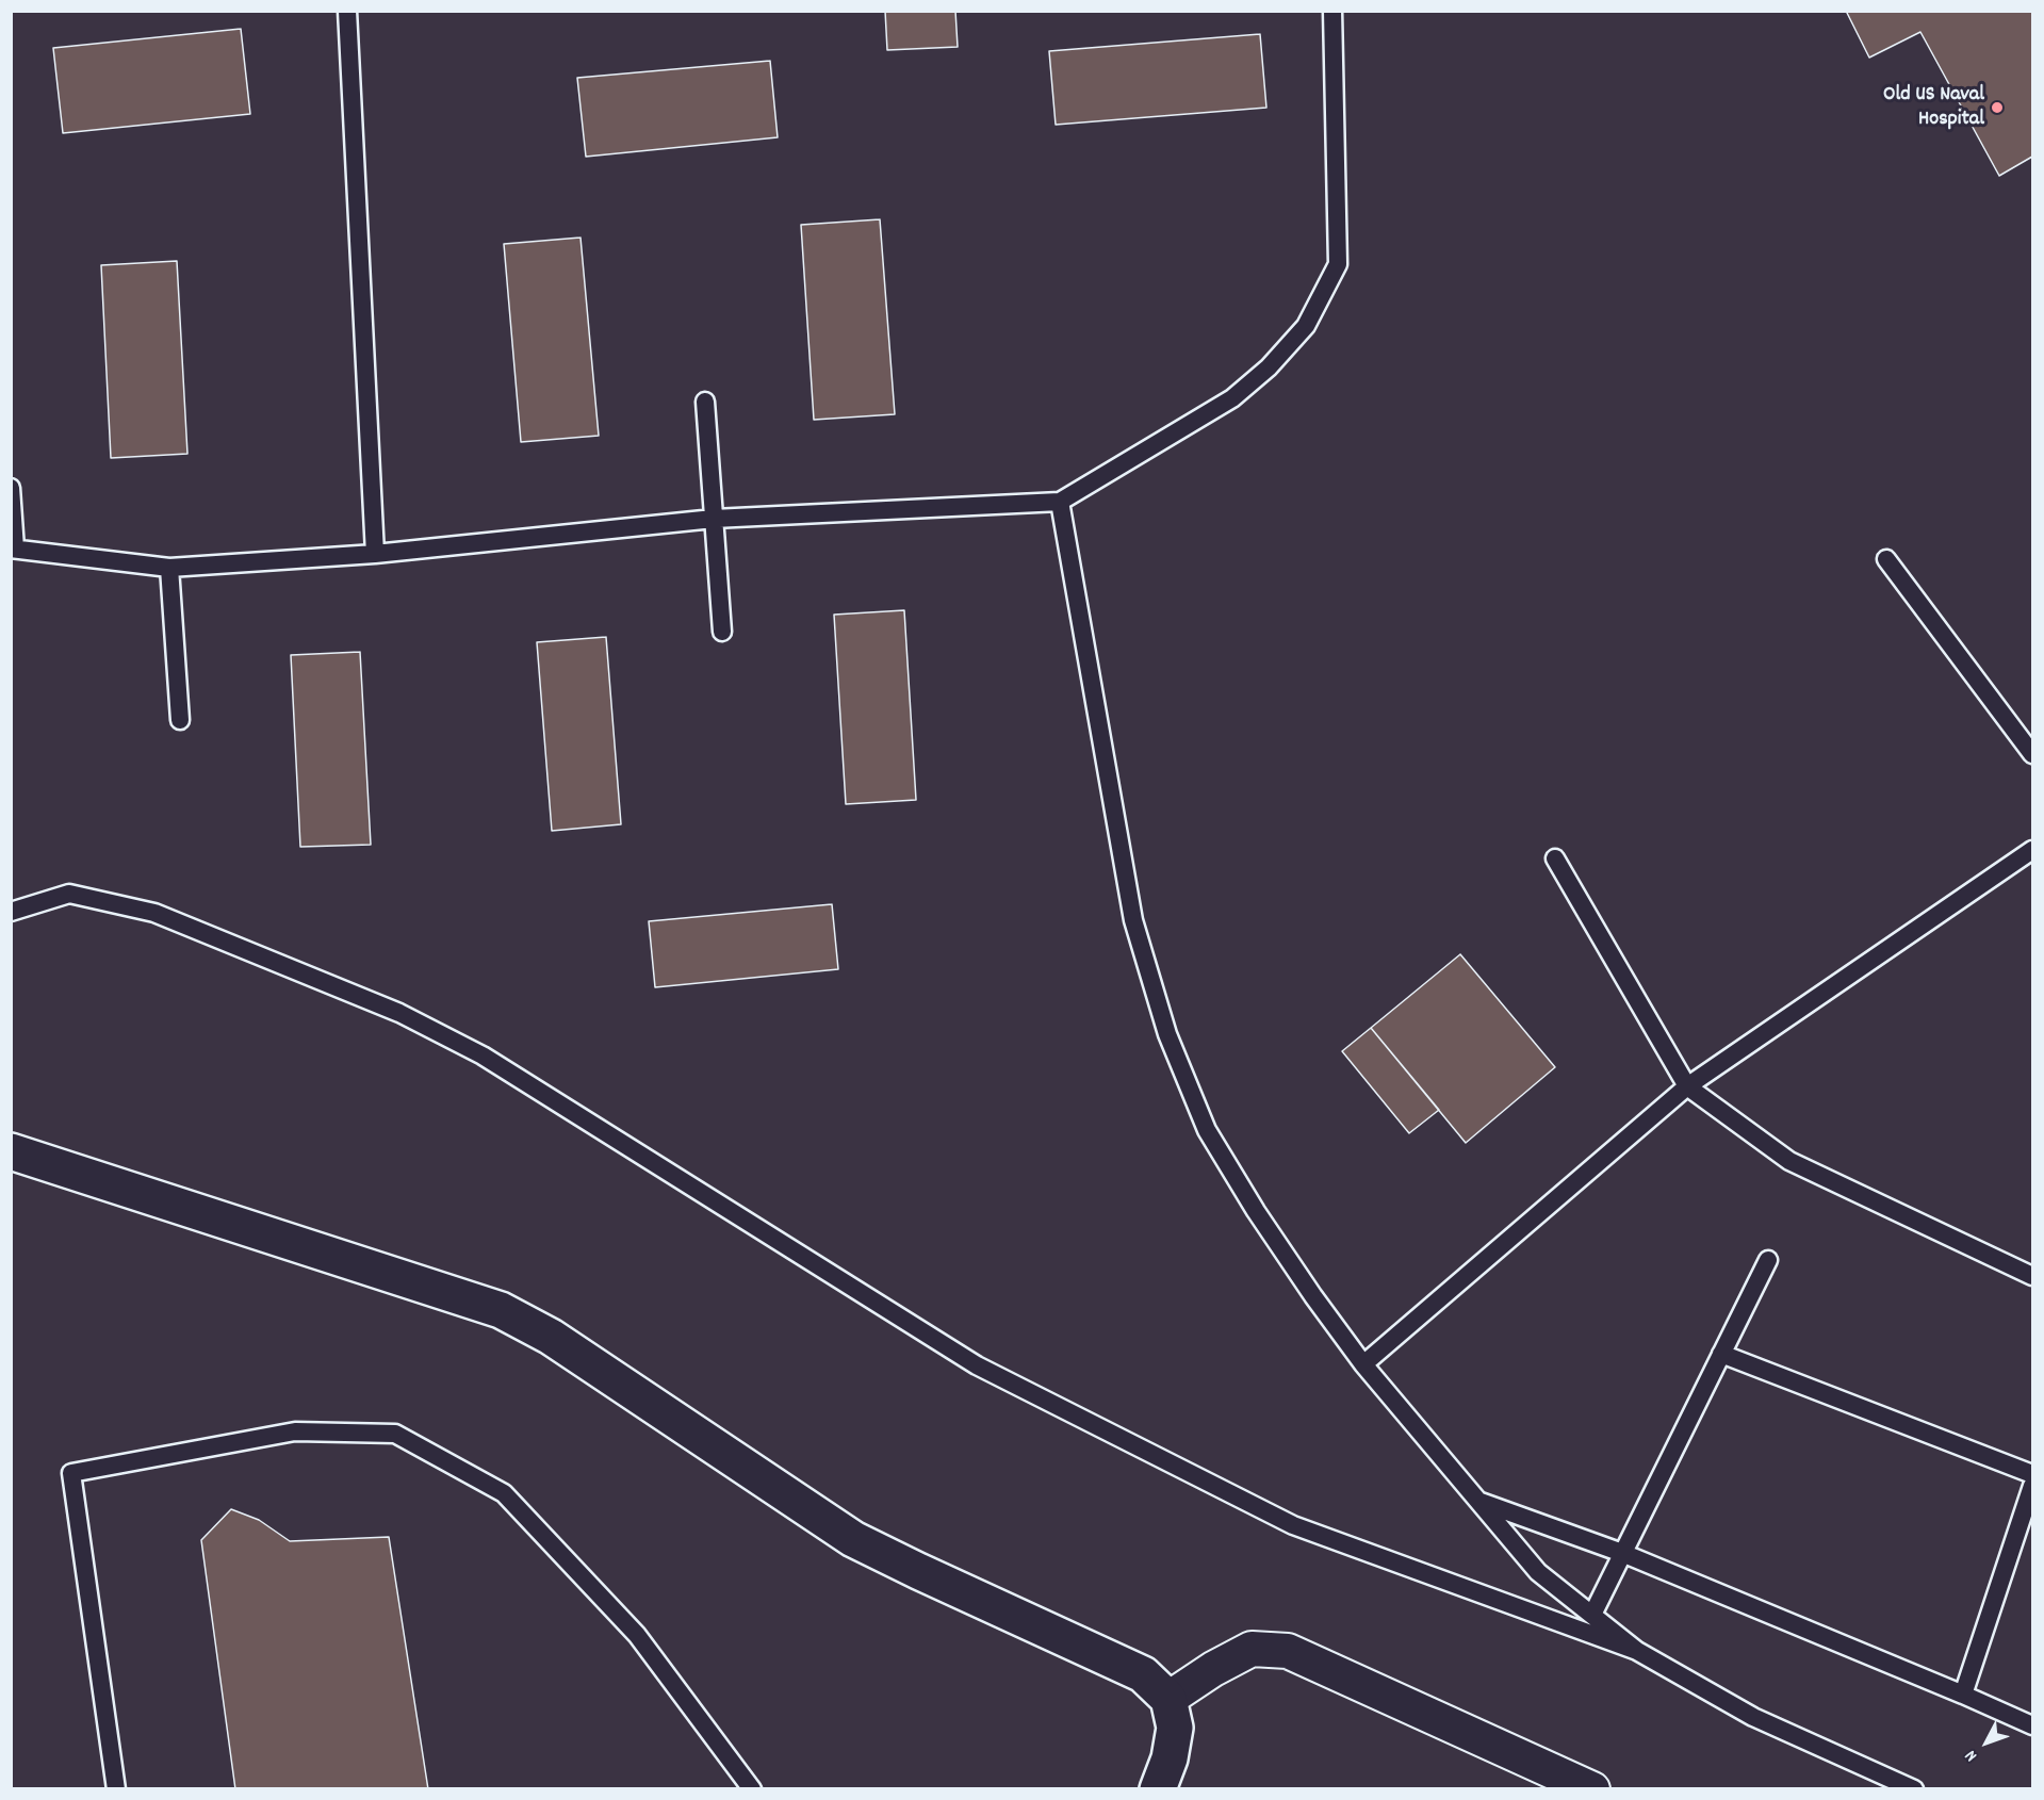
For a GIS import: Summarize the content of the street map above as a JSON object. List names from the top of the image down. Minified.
{"places":["Old US Naval Hospital"],"north":"bottom left"}
